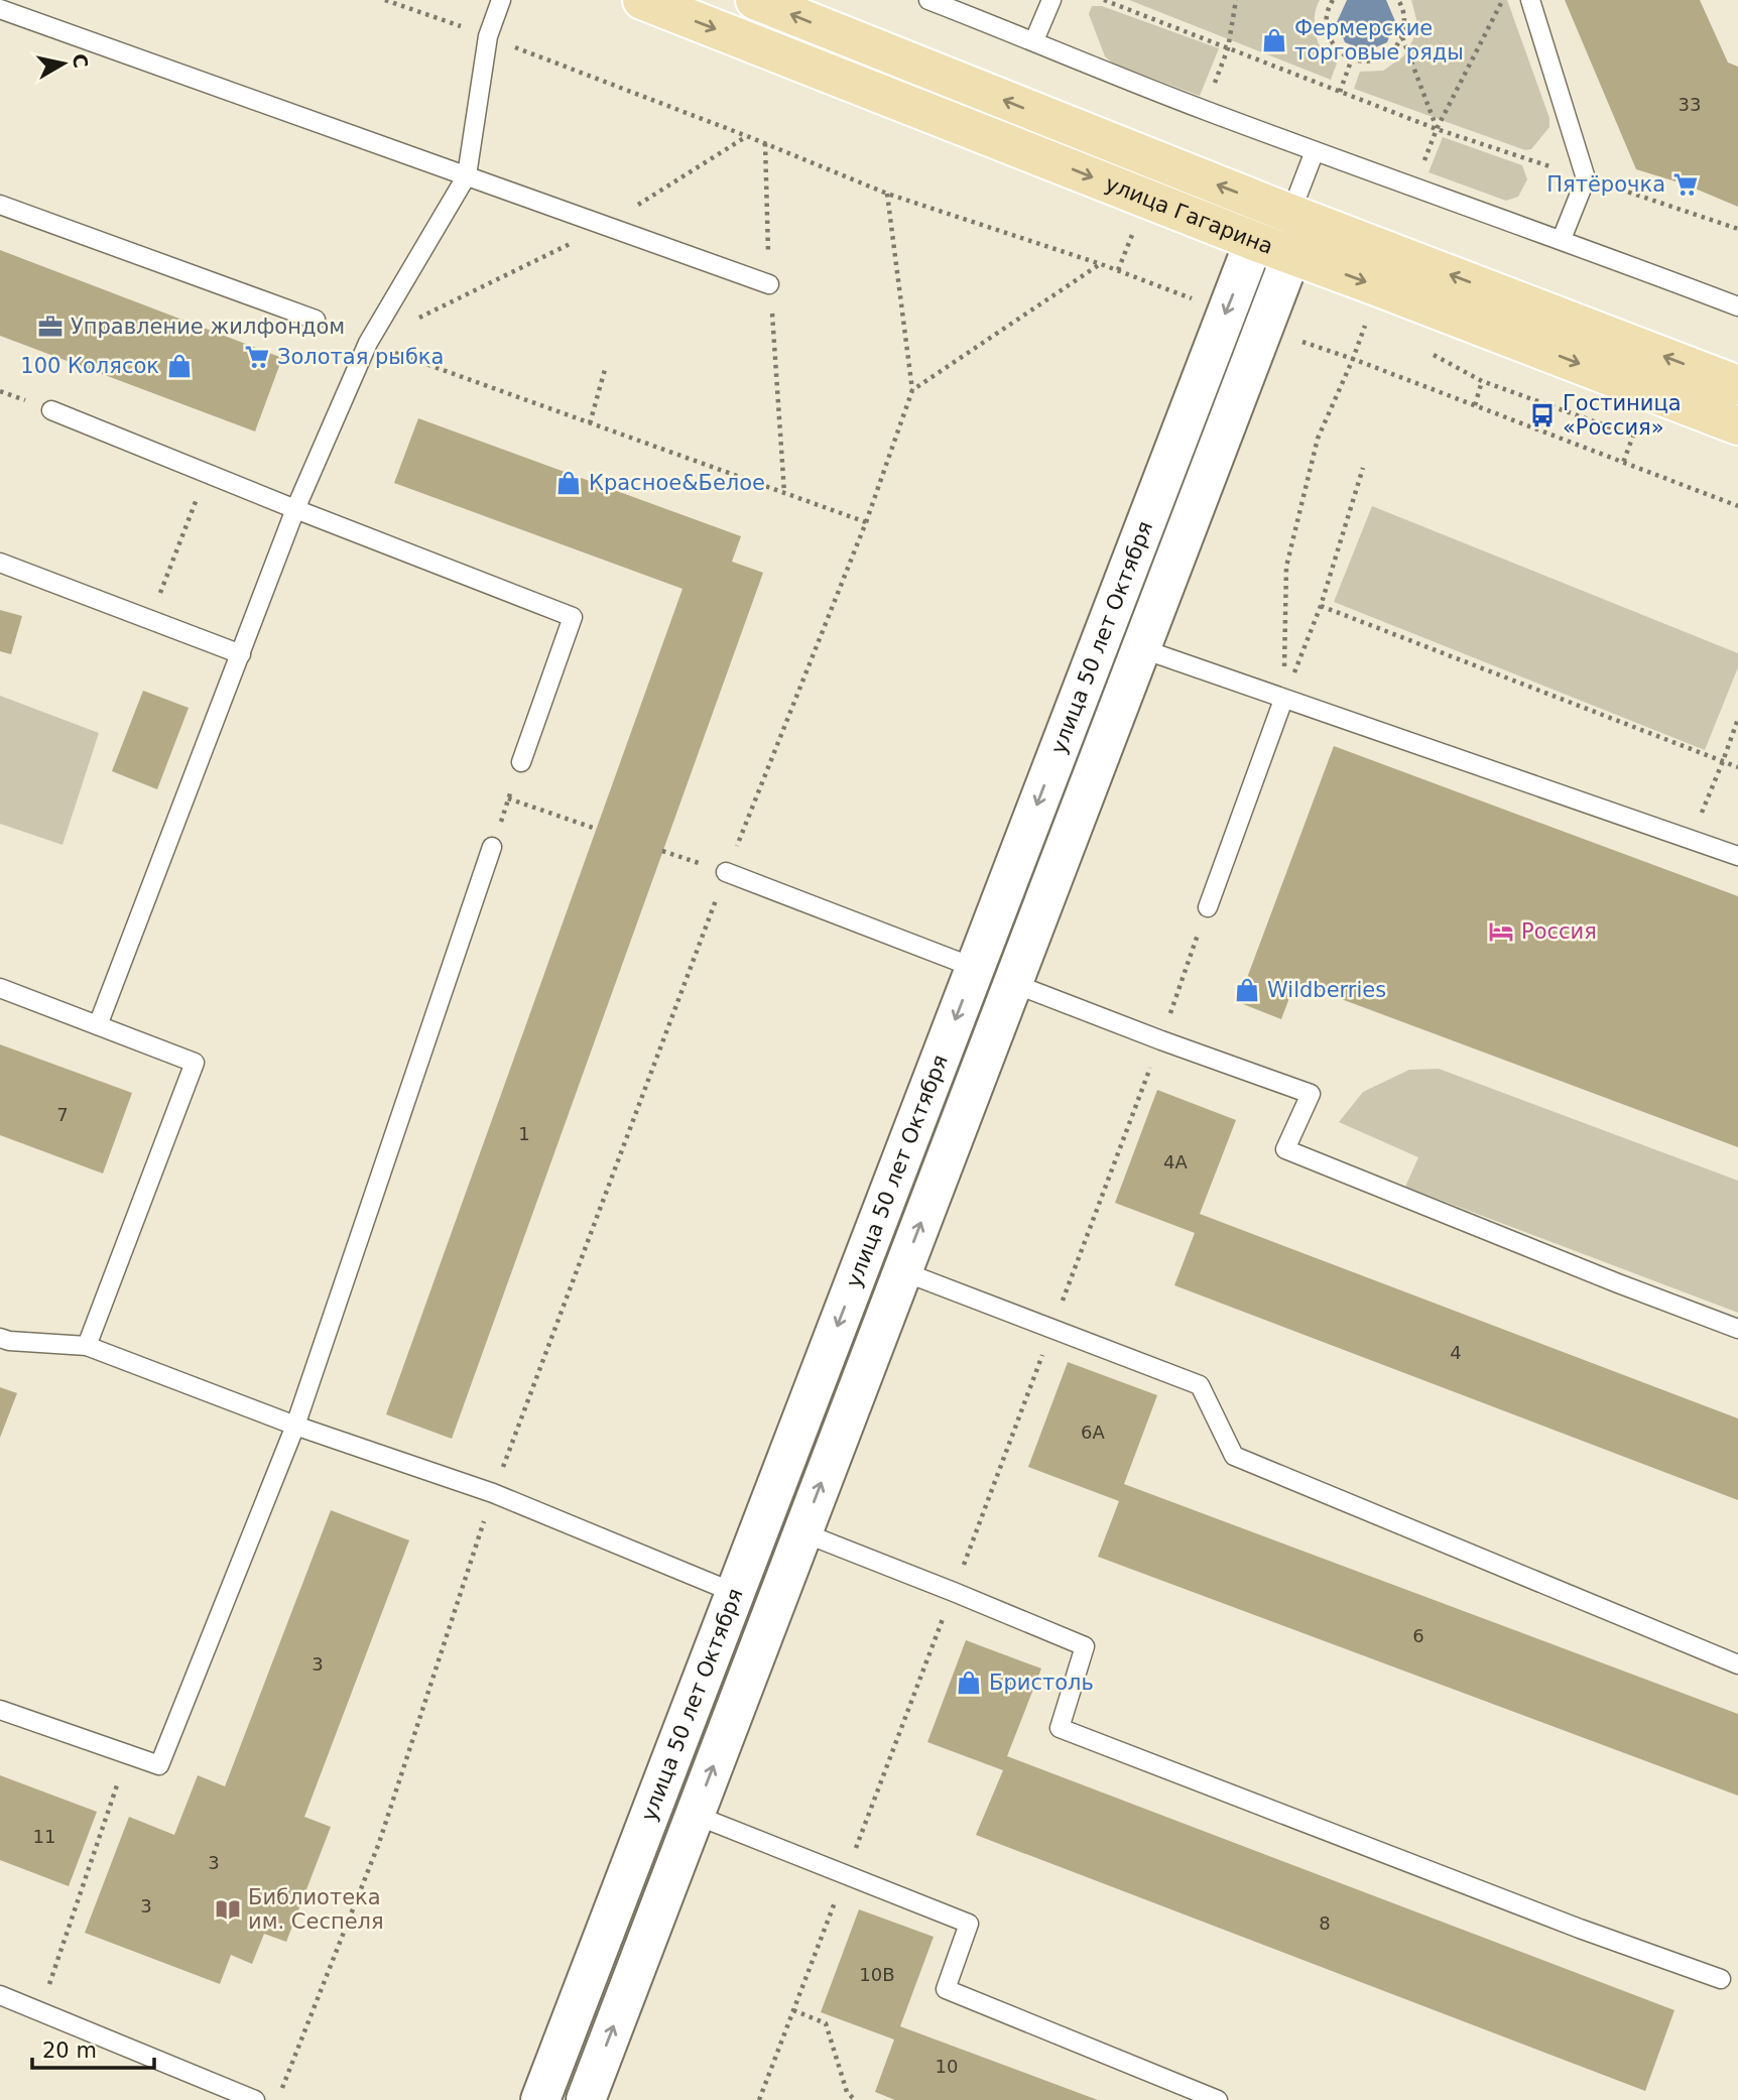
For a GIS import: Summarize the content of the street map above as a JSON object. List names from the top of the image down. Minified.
{"streets":{"main road":["улица Гагарина"],"street":["улица 50 лет Октября"]},"crossings":[["улица Гагарина","улица 50 лет Октября"]],"places":{"shop":["Фермерские торговые ряды","100 Колясок","Красное&Белое","Wildberries","Бристоль"],"supermarket":["Пятёрочка","Золотая рыбка"],"office":["Управление жилфондом"],"bus stop":["Гостиница «Россия»"],"hotel":["Россия"],"library":["Библиотека им. Сеспеля"]},"house_numbers":["33","7","1","4А","4","6А","6","3","11","3","3","8","10В","10"],"scale_bar":"20 m","north":"right"}
